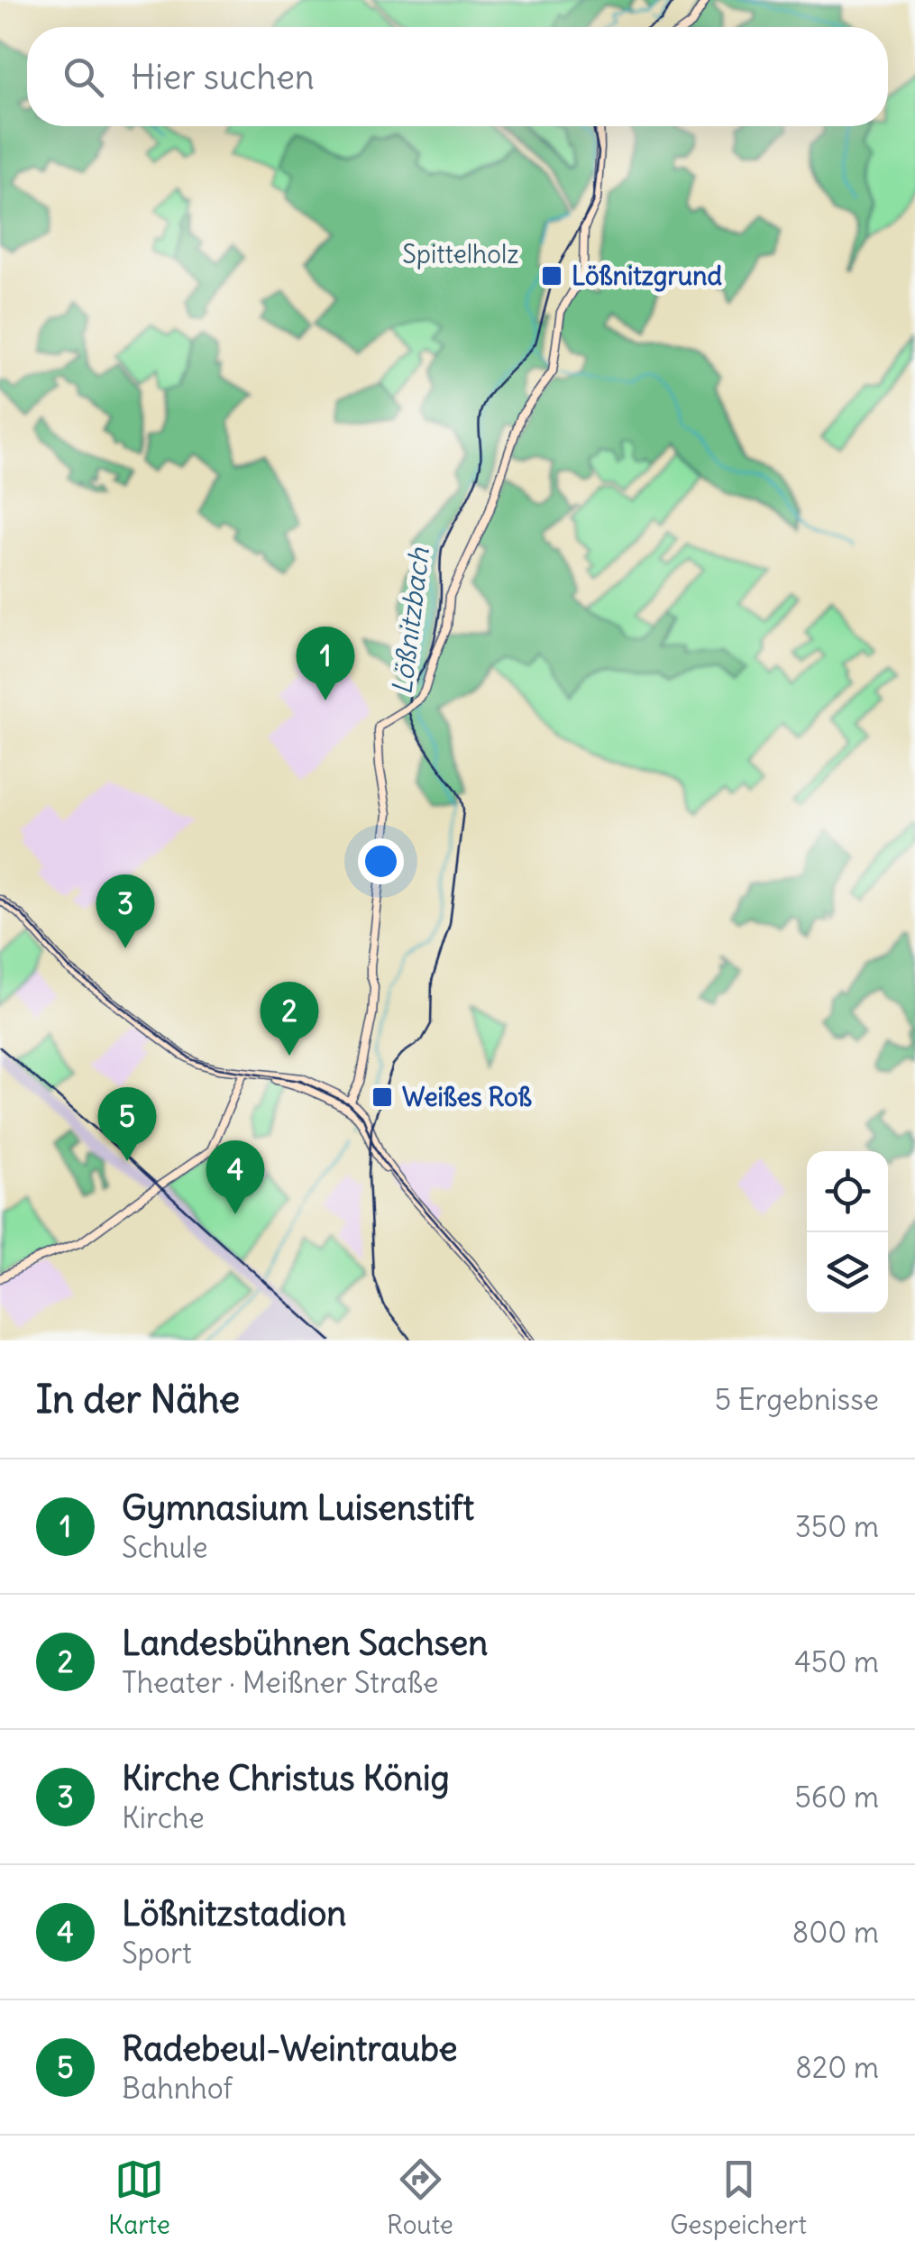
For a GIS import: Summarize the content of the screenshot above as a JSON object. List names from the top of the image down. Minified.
{"water":["Lößnitzbach"],"parks":["Spittelholz"],"places":{"transit":["Lößnitzgrund","Weißes Roß"]},"page":{"search":"Hier suchen","pins":["1","3","2","5","4"],"heading":["In der Nähe","5 Ergebnisse"],"list":[{"mark":"1","name":"Gymnasium Luisenstift","note":"Schule","value":"350 m"},{"mark":"2","name":"Landesbühnen Sachsen","note":"Theater · Meißner Straße","value":"450 m"},{"mark":"3","name":"Kirche Christus König","note":"Kirche","value":"560 m"},{"mark":"4","name":"Lößnitzstadion","note":"Sport","value":"800 m"},{"mark":"5","name":"Radebeul-Weintraube","note":"Bahnhof","value":"820 m"}],"nav":["Karte","Route","Gespeichert"]}}
